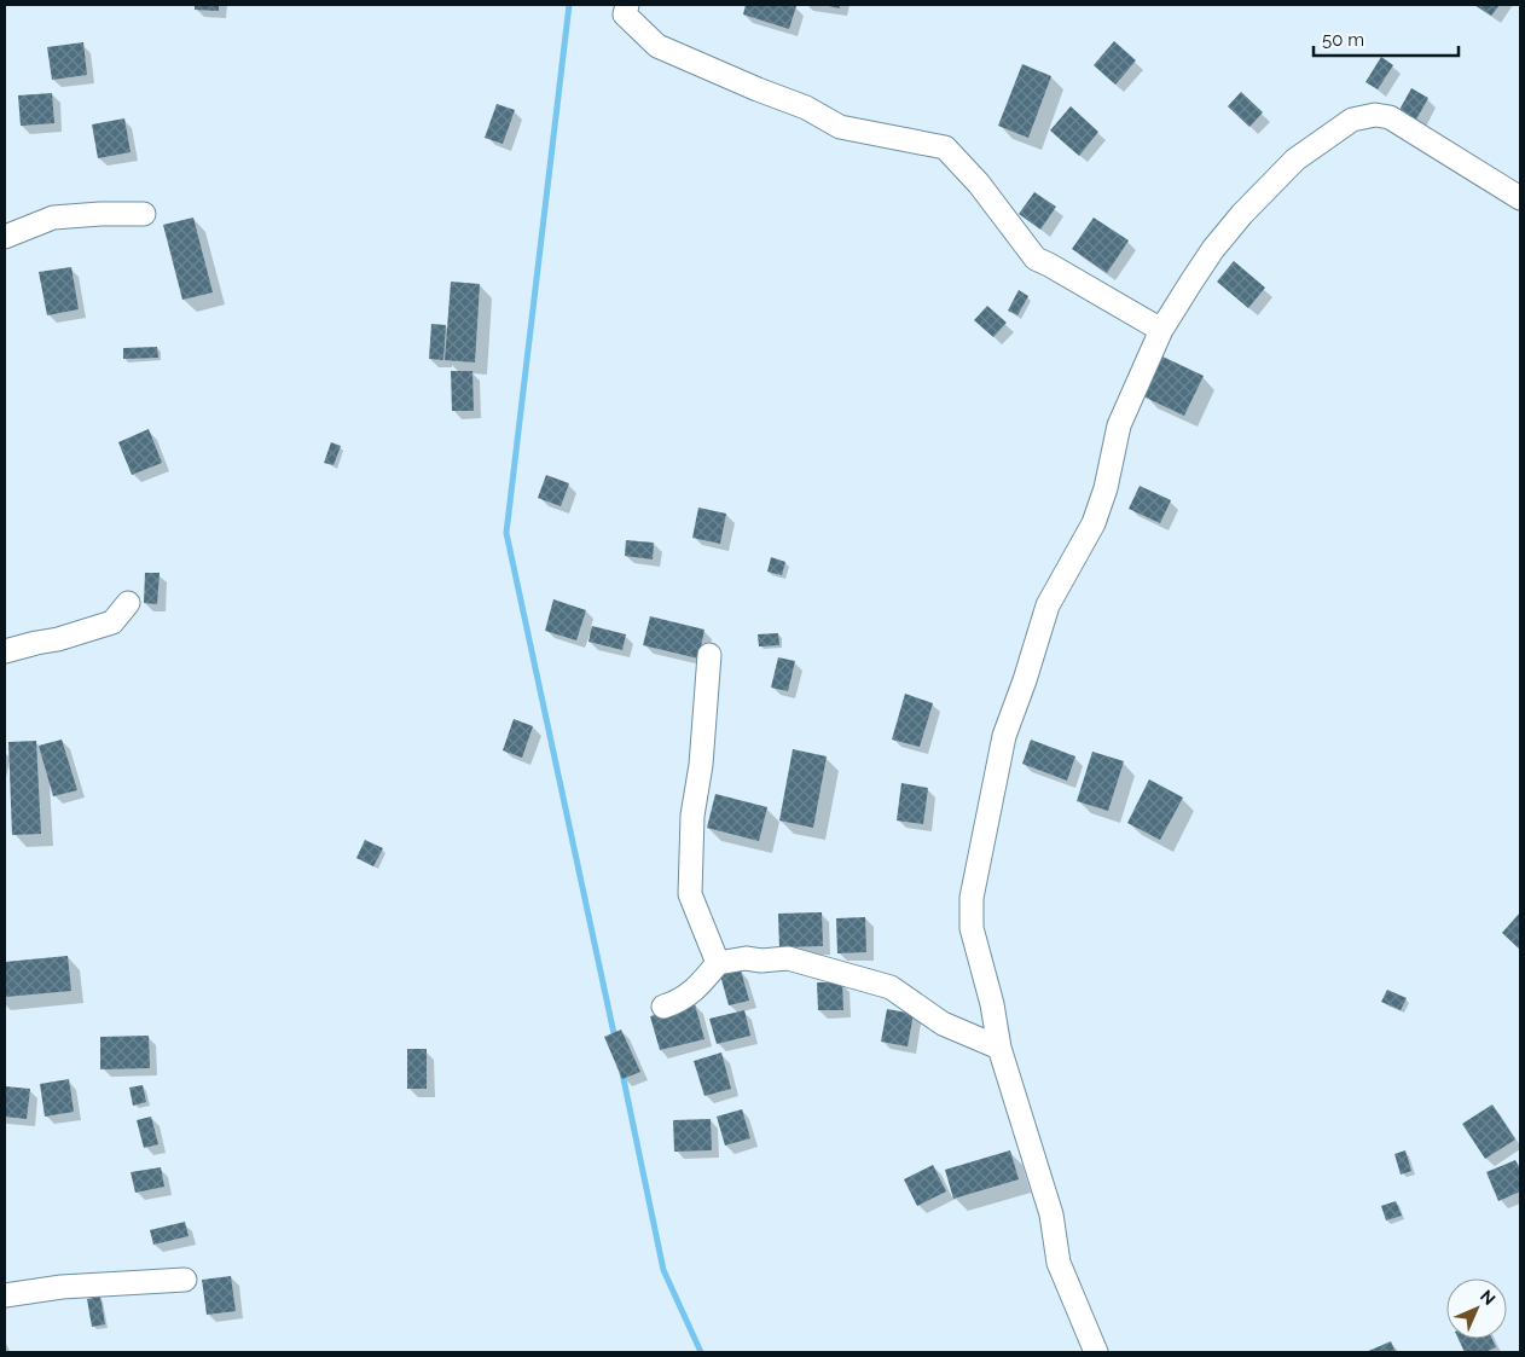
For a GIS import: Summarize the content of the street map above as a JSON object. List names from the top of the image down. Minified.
{"scale_bar":"50 m","north":"top right"}
